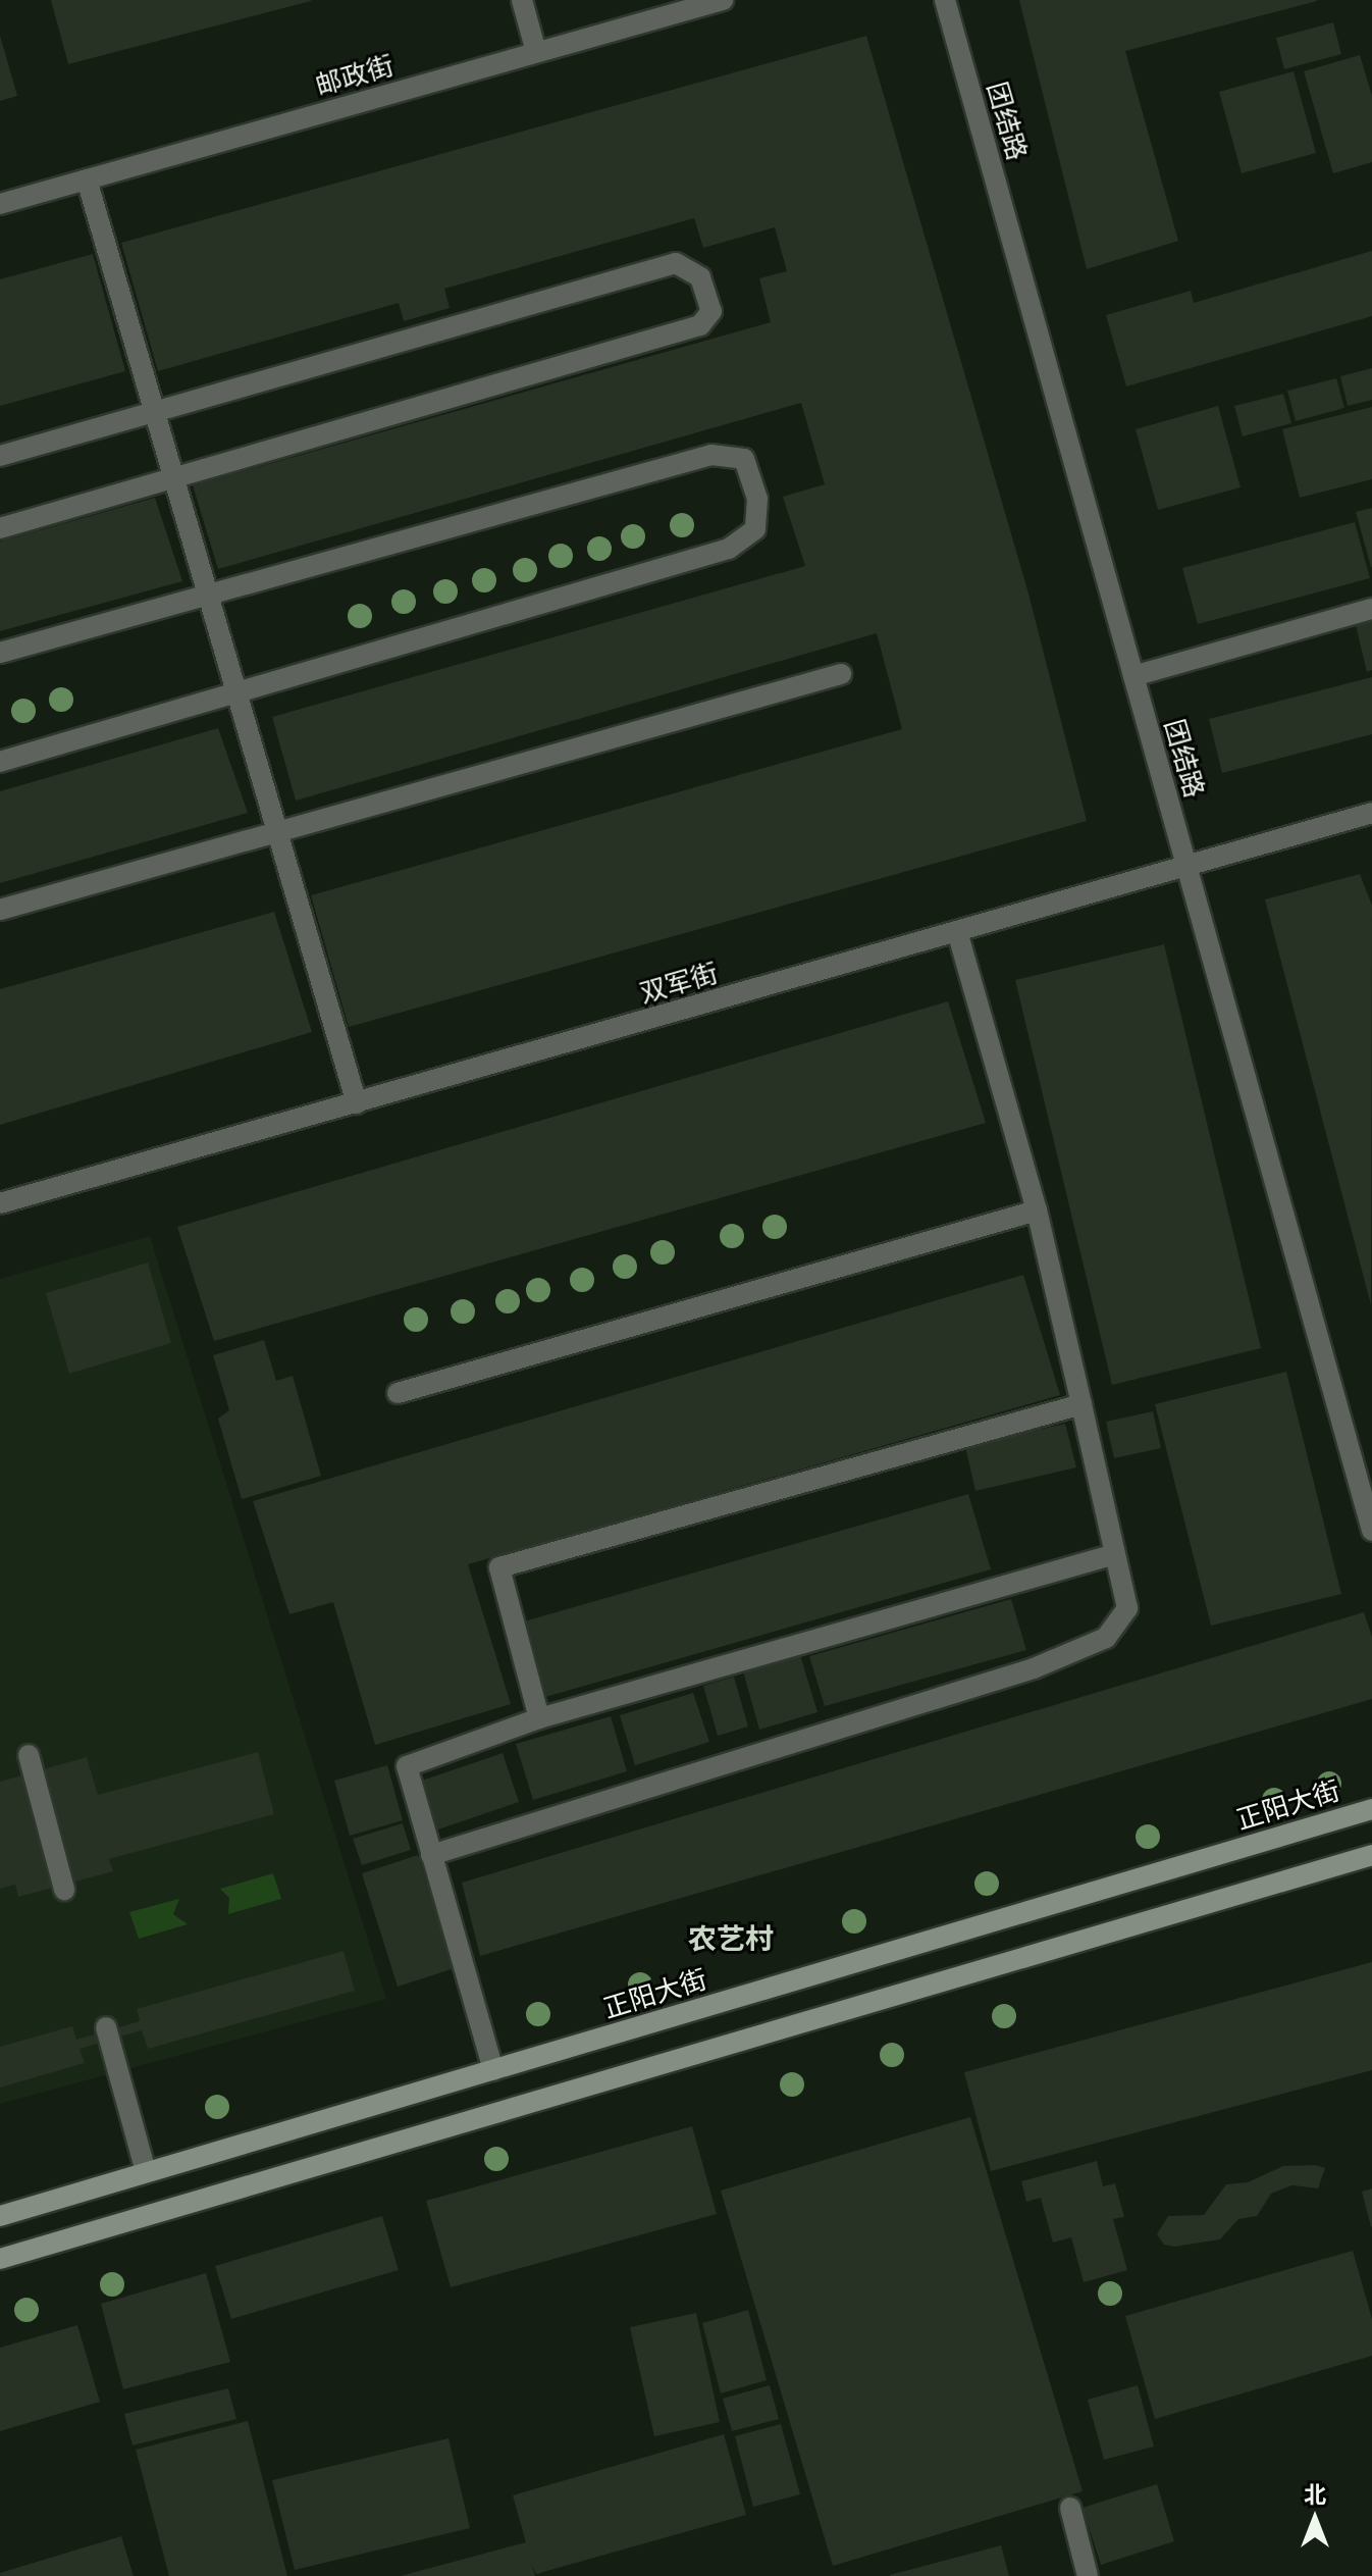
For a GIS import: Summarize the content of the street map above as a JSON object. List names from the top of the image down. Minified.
{"streets":{"main road":["正阳大街"],"street":["邮政街","团结路","双军街"]},"crossings":[["团结路","双军街"]],"districts":["农艺村"],"north":"top"}
